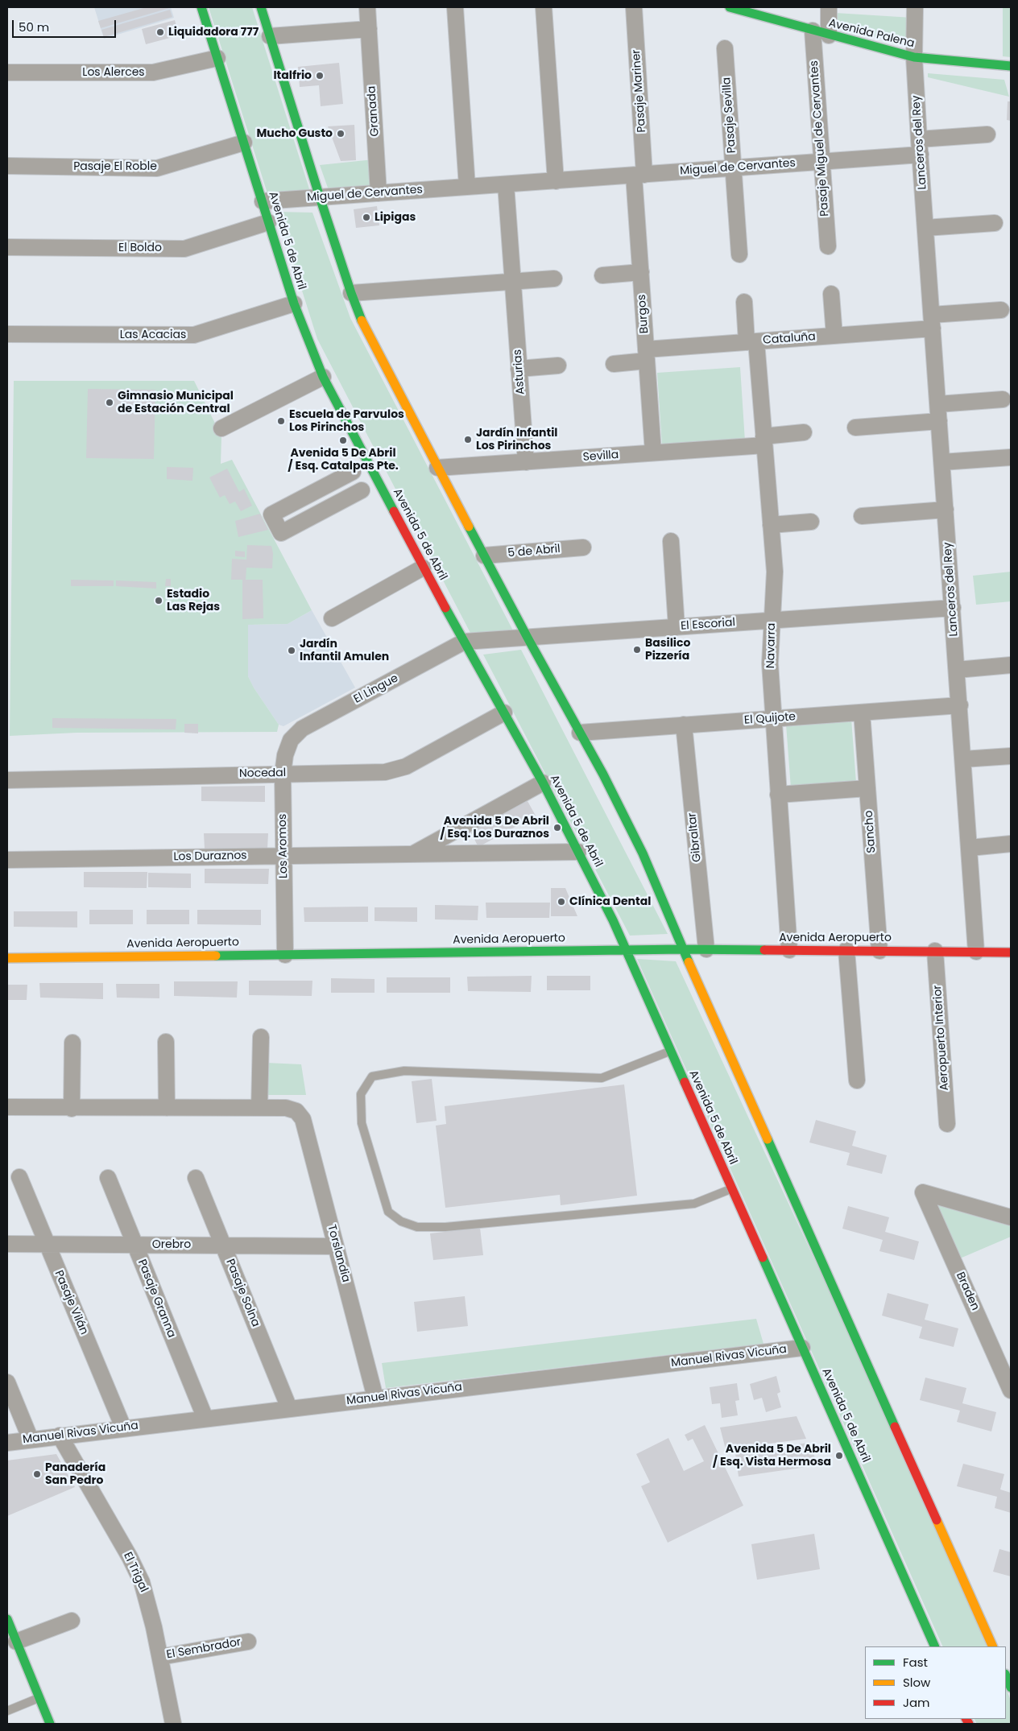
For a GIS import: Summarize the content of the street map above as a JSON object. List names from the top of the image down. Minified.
{"streets":{"main road":["Avenida Palena","Avenida 5 de Abril","Avenida Aeropuerto"],"street":["Los Alerces","Pasaje Mariner","Granada","Pasaje Sevilla","Pasaje Miguel de Cervantes","Lanceros del Rey","Pasaje El Roble","Miguel de Cervantes","El Boldo","Burgos","Las Acacias","Cataluña","Asturias","Sevilla","5 de Abril","El Escorial","Navarra","El Lingue","El Quijote","Nocedal","Sancho","Gibraltar","Los Aromos","Los Duraznos","Aeropuerto Interior","Orebro","Torslandia","Braden","Pasaje Solna","Pasaje Granna","Pasaje Vilán","Manuel Rivas Vicuña","El Trigal","El Sembrador"]},"crossings":[["Avenida Palena","Pasaje Miguel de Cervantes"],["Avenida Palena","Lanceros del Rey"],["Los Alerces","Avenida 5 de Abril"],["Pasaje Mariner","Miguel de Cervantes"],["Pasaje Mariner","Burgos"],["Granada","Miguel de Cervantes"],["Pasaje Sevilla","Miguel de Cervantes"],["Pasaje Miguel de Cervantes","Miguel de Cervantes"],["Lanceros del Rey","Miguel de Cervantes"],["Lanceros del Rey","Cataluña"],["Lanceros del Rey","El Escorial"],["Lanceros del Rey","El Quijote"],["Lanceros del Rey","Avenida Aeropuerto"],["Pasaje El Roble","Avenida 5 de Abril"],["Miguel de Cervantes","Avenida 5 de Abril"],["Miguel de Cervantes","Burgos"],["Miguel de Cervantes","Asturias"],["Avenida 5 de Abril","El Boldo"],["Avenida 5 de Abril","Las Acacias"],["Avenida 5 de Abril","El Escorial"],["Avenida 5 de Abril","El Lingue"],["Avenida 5 de Abril","Nocedal"],["Avenida 5 de Abril","Los Duraznos"],["Avenida 5 de Abril","Avenida Aeropuerto"],["Avenida 5 de Abril","Manuel Rivas Vicuña"],["Burgos","Cataluña"],["Burgos","Sevilla"],["Cataluña","Navarra"],["Asturias","Sevilla"],["Sevilla","Navarra"],["El Escorial","Navarra"],["El Escorial","El Lingue"],["Navarra","El Quijote"],["Navarra","Avenida Aeropuerto"],["El Lingue","Los Aromos"],["El Quijote","Sancho"],["El Quijote","Gibraltar"],["Nocedal","Los Aromos"],["Sancho","Avenida Aeropuerto"],["Gibraltar","Avenida Aeropuerto"],["Los Aromos","Los Duraznos"],["Los Aromos","Avenida Aeropuerto"],["Avenida Aeropuerto","Aeropuerto Interior"],["Orebro","Torslandia"],["Orebro","Pasaje Solna"],["Orebro","Pasaje Granna"],["Orebro","Pasaje Vilán"],["Torslandia","Manuel Rivas Vicuña"],["Pasaje Solna","Manuel Rivas Vicuña"],["Pasaje Granna","Manuel Rivas Vicuña"],["Pasaje Vilán","Manuel Rivas Vicuña"],["Manuel Rivas Vicuña","El Trigal"],["El Trigal","El Sembrador"]],"places":["Liquidadora 777","Italfrio","Mucho Gusto","Lipigas","Gimnasio Municipal de Estación Central","Escuela de Parvulos Los Pirinchos","Jardín Infantil Los Pirinchos","Avenida 5 De Abril / Esq. Catalpas Pte.","Estadio Las Rejas","Basilico Pizzería","Jardín Infantil Amulen","Avenida 5 De Abril / Esq. Los Duraznos","Clínica Dental","Avenida 5 De Abril / Esq. Vista Hermosa","Panadería San Pedro"],"legend":["Fast","Slow","Jam"],"scale_bar":"50 m"}
